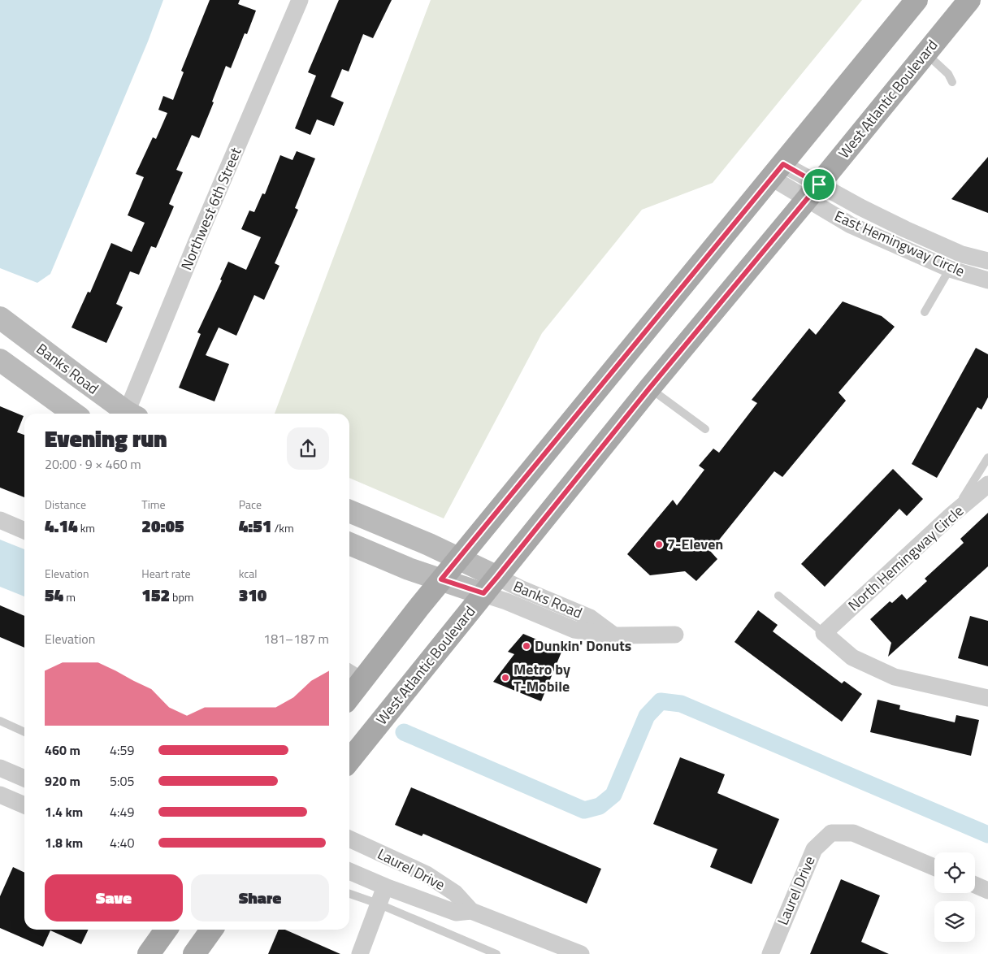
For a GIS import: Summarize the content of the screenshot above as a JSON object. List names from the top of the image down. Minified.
{"streets":{"main road":["West Atlantic Boulevard"],"street":["Northwest 6th Street","East Hemingway Circle","Banks Road","North Hemingway Circle","Laurel Drive"]},"crossings":[["West Atlantic Boulevard","East Hemingway Circle"],["West Atlantic Boulevard","Banks Road"]],"places":["7-Eleven","Dunkin' Donuts","Metro by T-Mobile"],"page":{"heading":["Evening run","20:00 · 9 × 460 m"],"stats":[["Distance","4.14 km"],["Time","20:05"],["Pace","4:51 /km"],["Elevation","54 m"],["Heart rate","152 bpm"],["kcal","310"]],"chart":["Elevation","181–187 m"],"list":[{"name":"460 m","note":"4:59"},{"name":"920 m","note":"5:05"},{"name":"1.4 km","note":"4:49"},{"name":"1.8 km","note":"4:40"}],"buttons":["Save","Share"]}}
